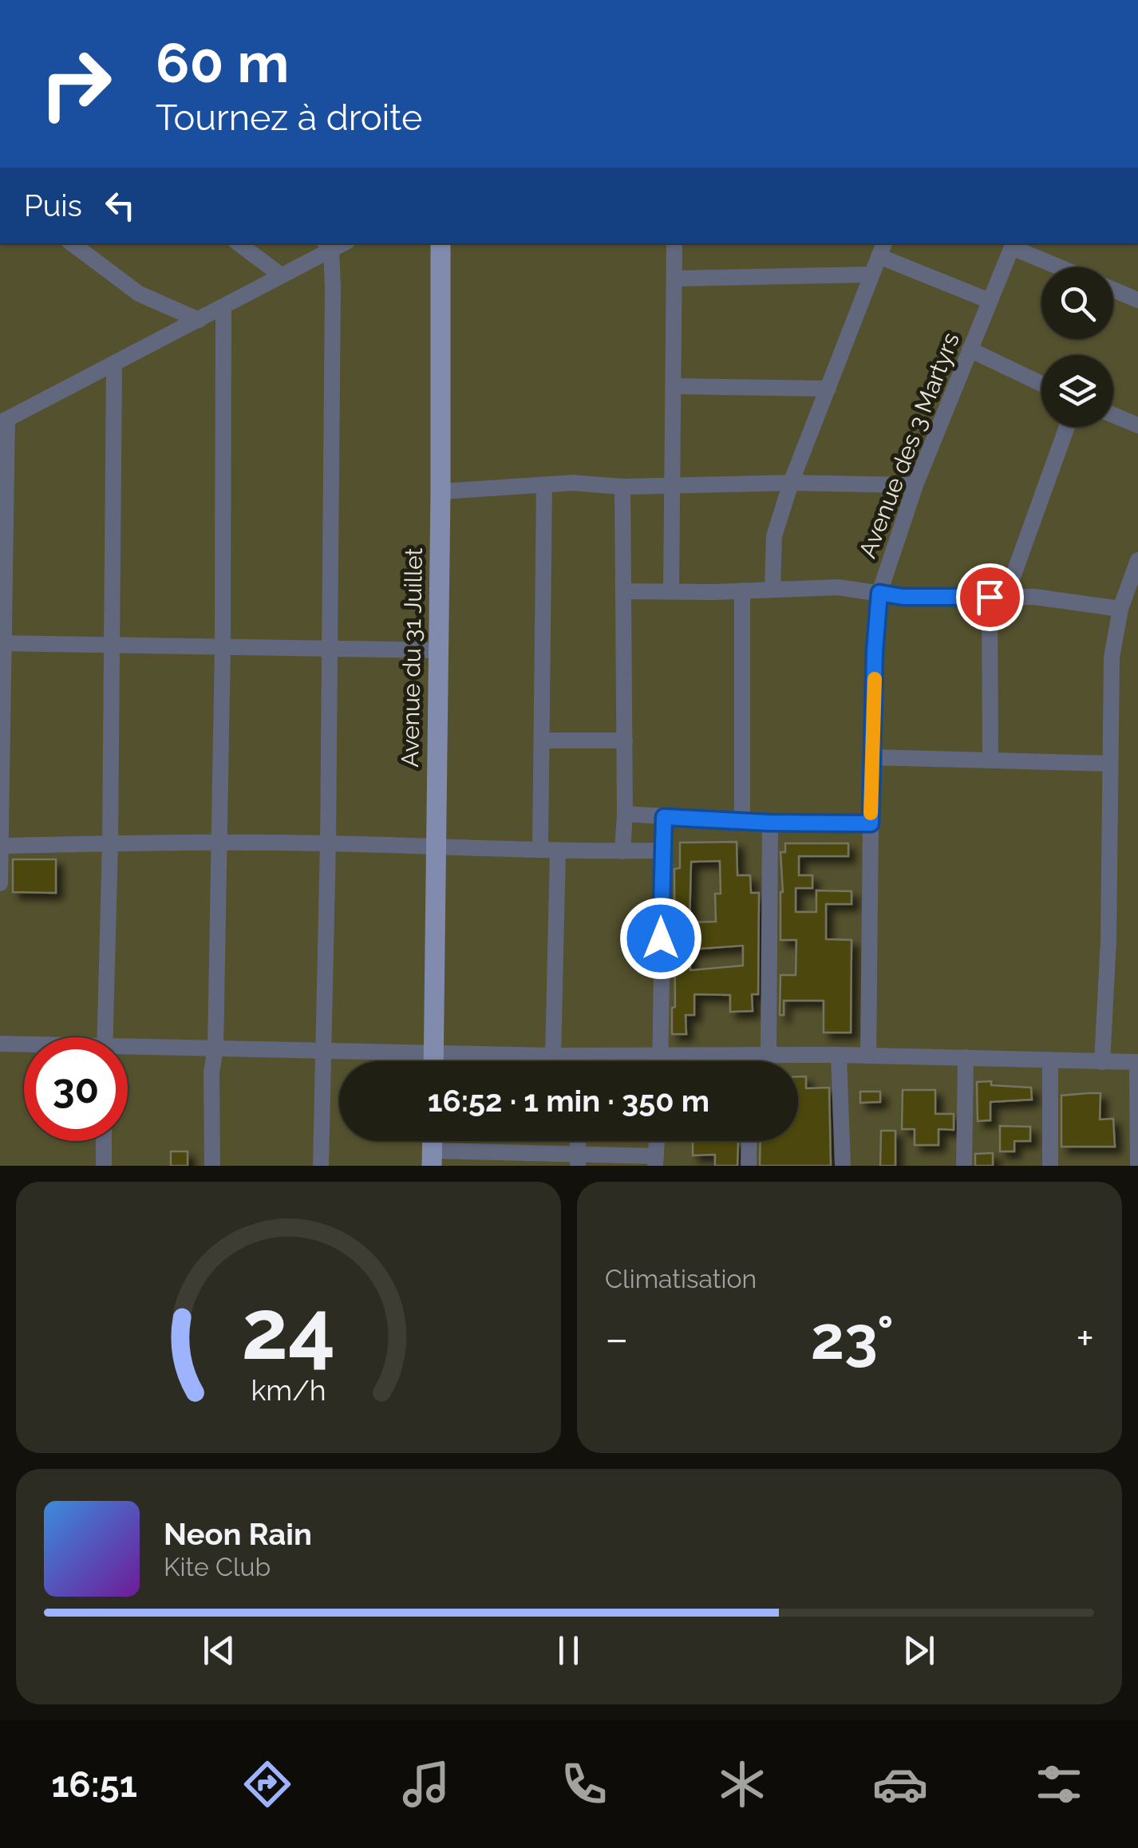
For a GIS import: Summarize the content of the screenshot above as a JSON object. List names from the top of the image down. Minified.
{"streets":{"street":["Avenue des 3 Martyrs","Avenue du 31 Juillet"]},"page":{"turn":["60 m","Tournez à droite"],"then":"Puis","limit":"30","trip":"16:52 · 1 min · 350 m","tile":"Climatisation","heat":["−","23°","+"],"song":["Neon Rain","Kite Club"],"tabs":"16:51","gauge":["24","km/h"]}}
